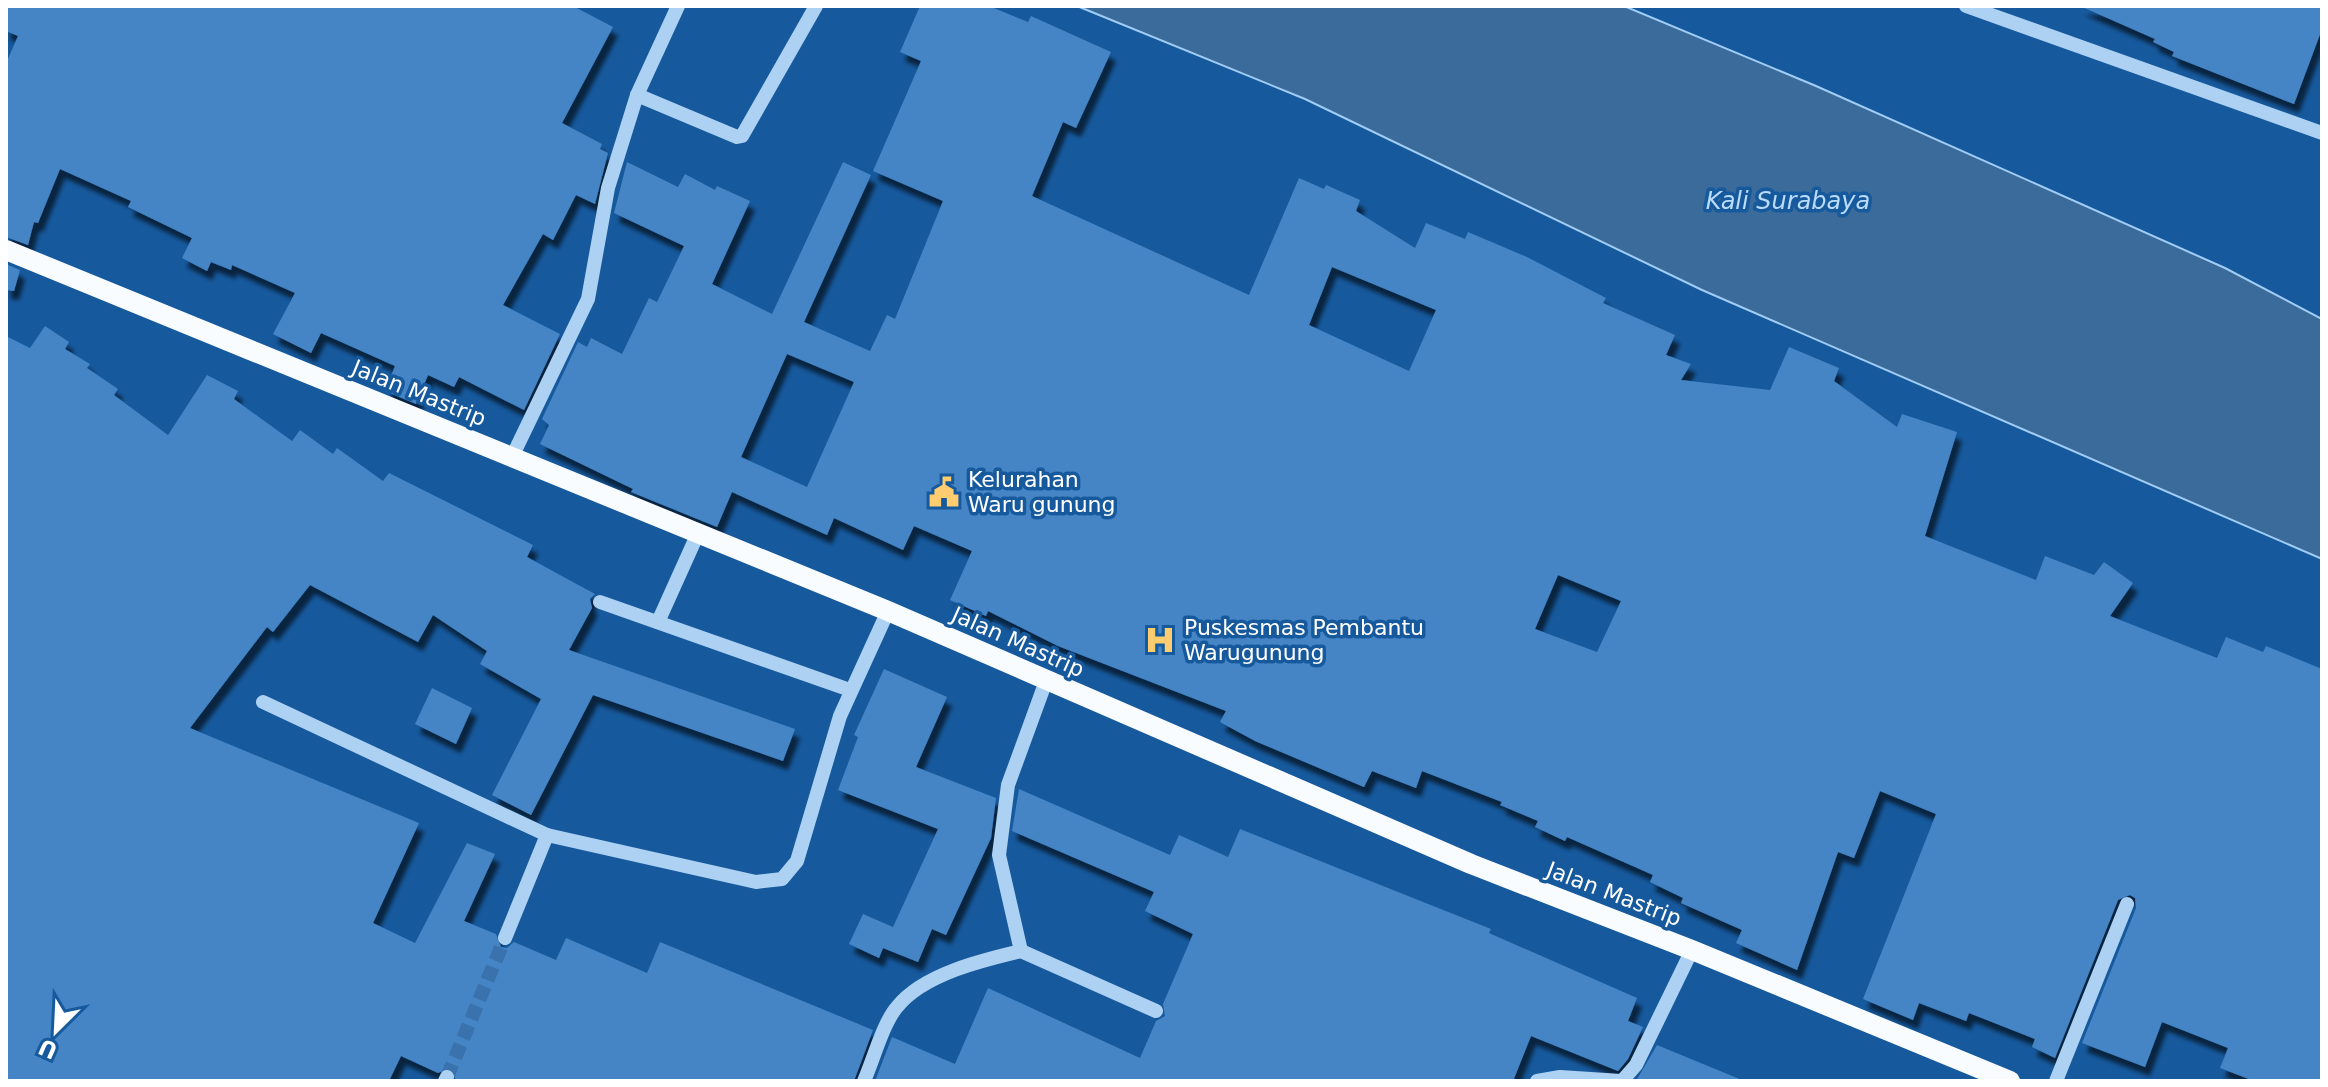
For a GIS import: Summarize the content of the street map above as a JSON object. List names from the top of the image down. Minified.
{"streets":{"main road":["Jalan Mastrip"]},"water":["Kali Surabaya"],"places":{"public building":["Kelurahan Waru gunung"],"hospital":["Puskesmas Pembantu Warugunung"]},"north":"bottom left"}
